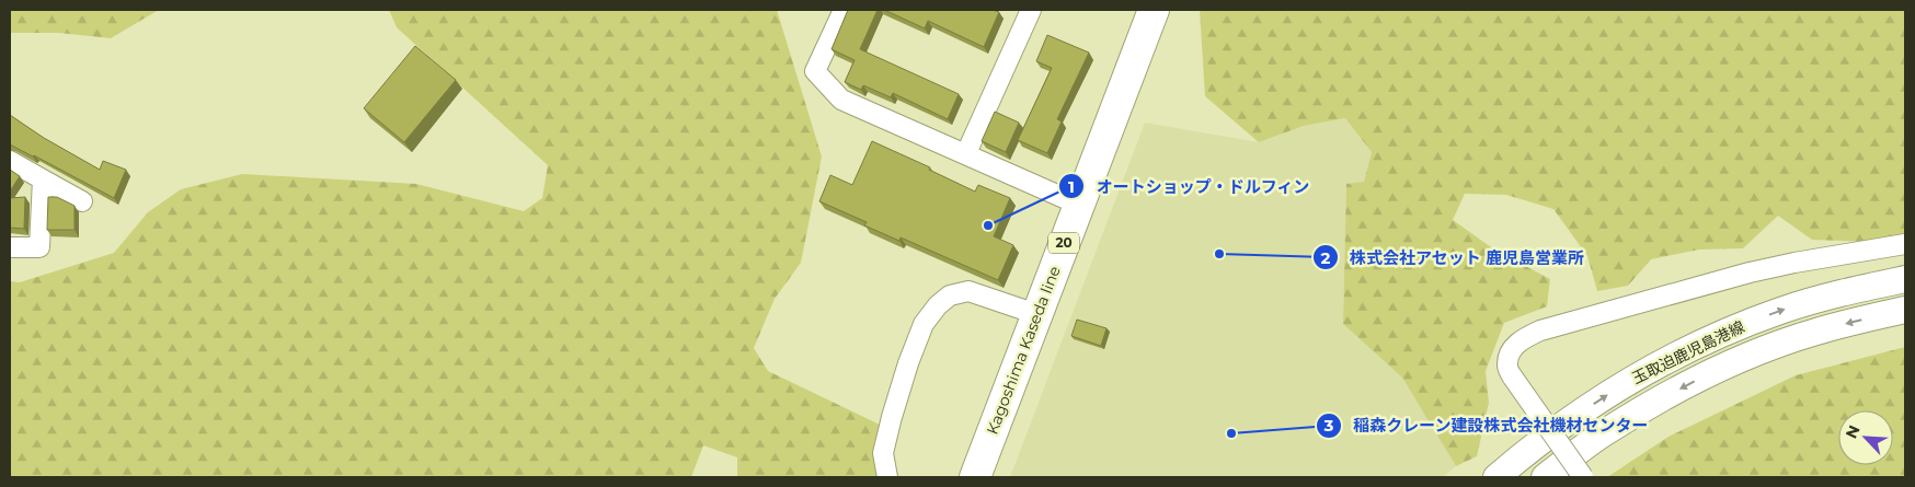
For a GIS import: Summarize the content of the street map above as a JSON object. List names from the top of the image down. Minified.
{"streets":{"main road":["20","Kagoshima Kaseda line","玉取迫鹿児島港線"]},"places":["オートショップ・ドルフィン","株式会社アセット 鹿児島営業所","稲森クレーン建設株式会社機材センター"],"north":"top left"}
